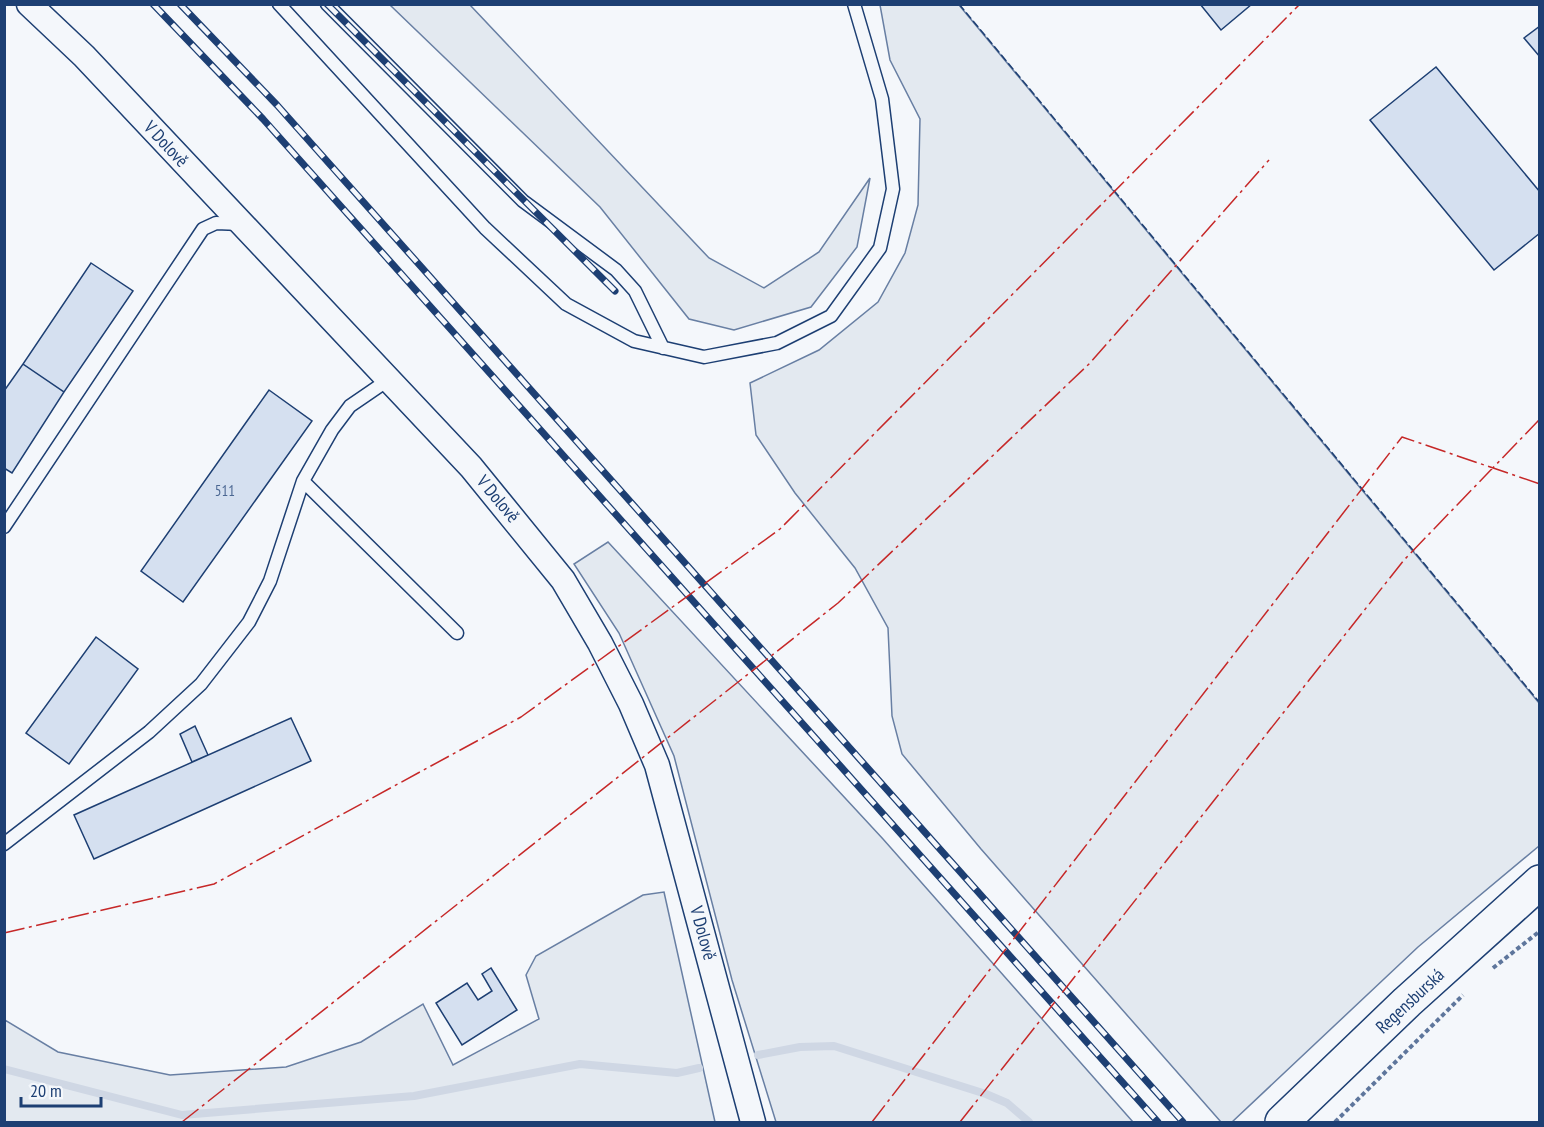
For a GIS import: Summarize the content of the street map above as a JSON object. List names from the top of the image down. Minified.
{"streets":{"main road":["Regensburská"],"street":["V Dolově"]},"house_numbers":["511"],"scale_bar":"20 m"}
